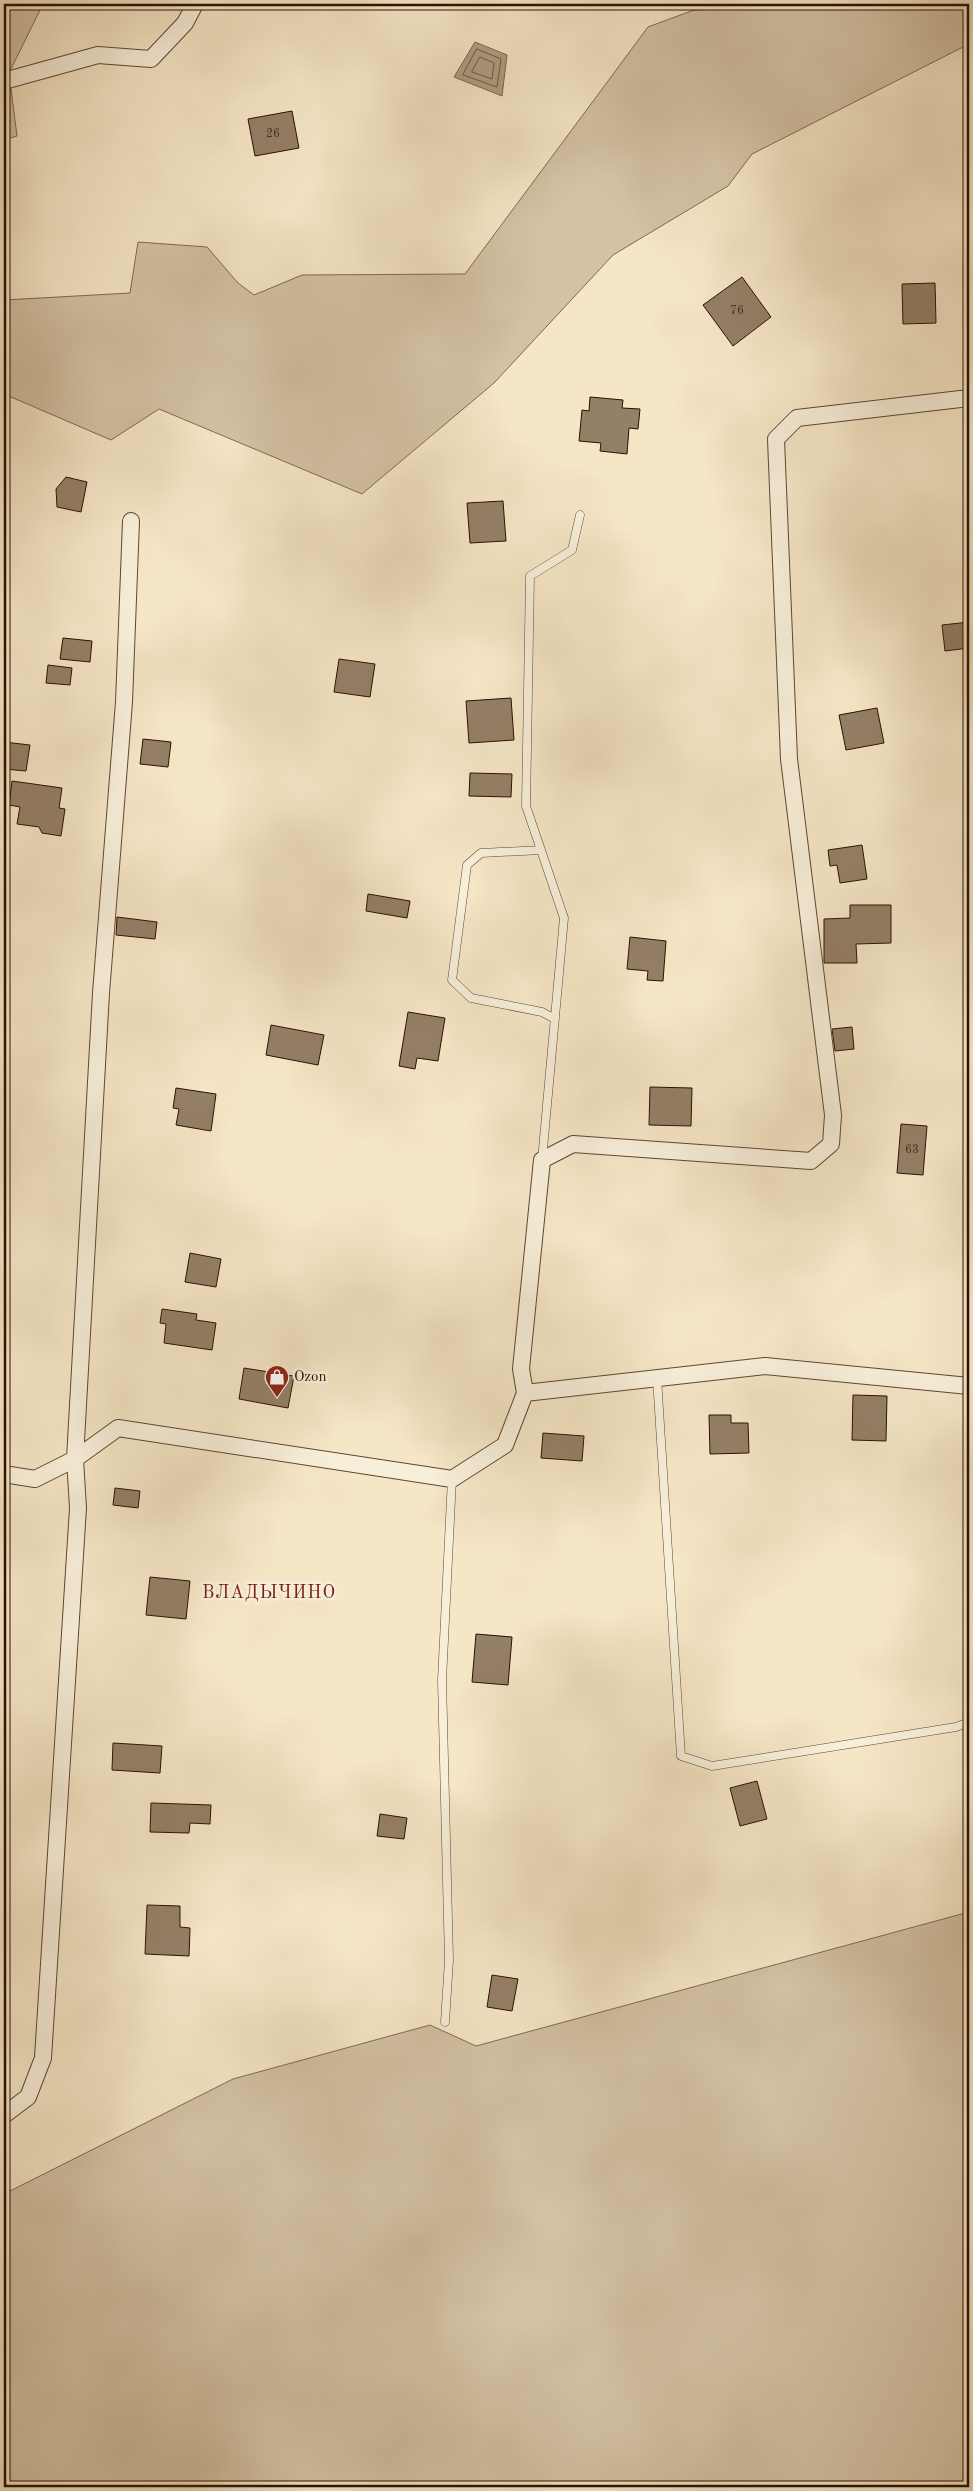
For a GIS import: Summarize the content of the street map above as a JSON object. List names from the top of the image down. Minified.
{"districts":["ВЛАДЫЧИНО"],"places":{"shop":["Ozon"]},"house_numbers":["26","76","63"]}
